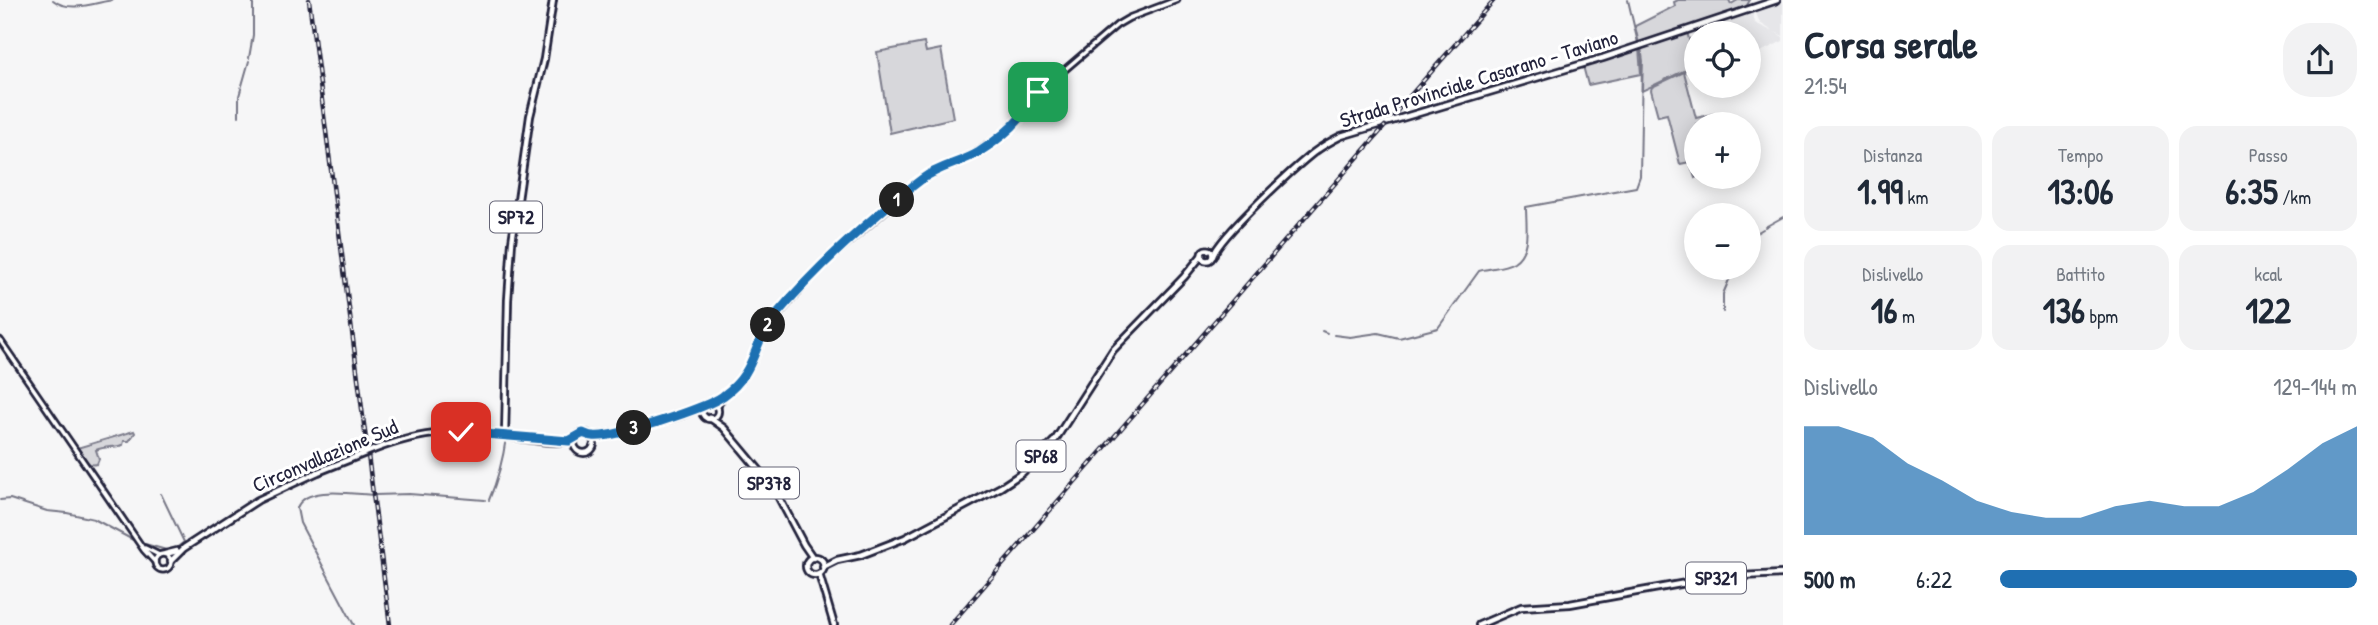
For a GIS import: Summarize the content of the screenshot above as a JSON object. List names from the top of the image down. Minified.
{"streets":{"main road":["Strada Provinciale Casarano - Taviano","SP72","Circonvallazione Sud","SP68","SP378","SP321"]},"crossings":[["Strada Provinciale Casarano - Taviano","Circonvallazione Sud"],["Strada Provinciale Casarano - Taviano","SP378"],["Circonvallazione Sud","SP378"]],"page":{"heading":["Corsa serale","21:54"],"map_buttons":["+","−"],"stats":[["Distanza","1.99 km"],["Tempo","13:06"],["Passo","6:35 /km"],["Dislivello","16 m"],["Battito","136 bpm"],["kcal","122"]],"pins":["1","2","3"],"chart":["Dislivello","129–144 m"],"list":[{"name":"500 m","note":"6:22"}]}}
